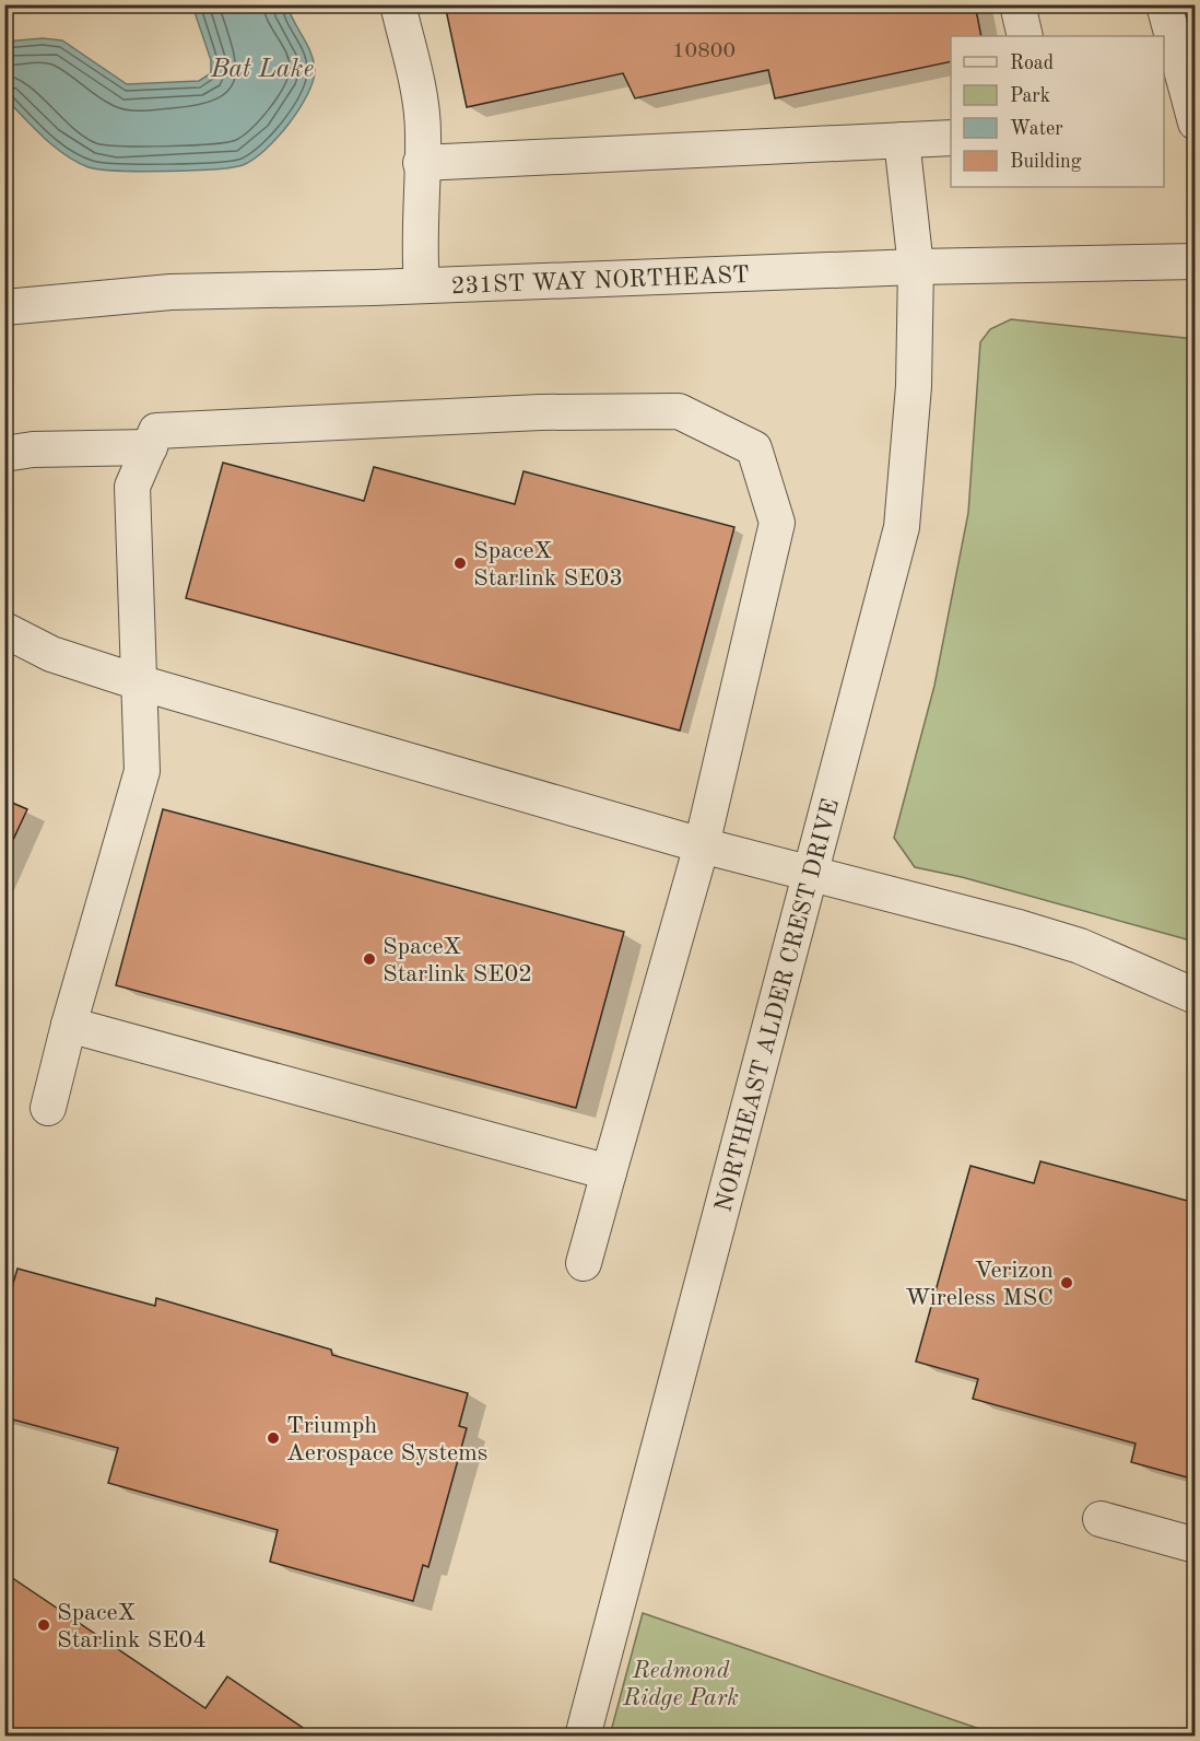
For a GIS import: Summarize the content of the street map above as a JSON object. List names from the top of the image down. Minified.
{"streets":{"street":["231ST WAY NORTHEAST","NORTHEAST ALDER CREST DRIVE"]},"crossings":[["231ST WAY NORTHEAST","NORTHEAST ALDER CREST DRIVE"]],"water":["Bat Lake"],"parks":["Redmond Ridge Park"],"places":["SpaceX Starlink SE03","SpaceX Starlink SE02","Verizon Wireless MSC","Triumph Aerospace Systems","SpaceX Starlink SE04"],"house_numbers":["10800"],"legend":["Road","Park","Water","Building"]}
